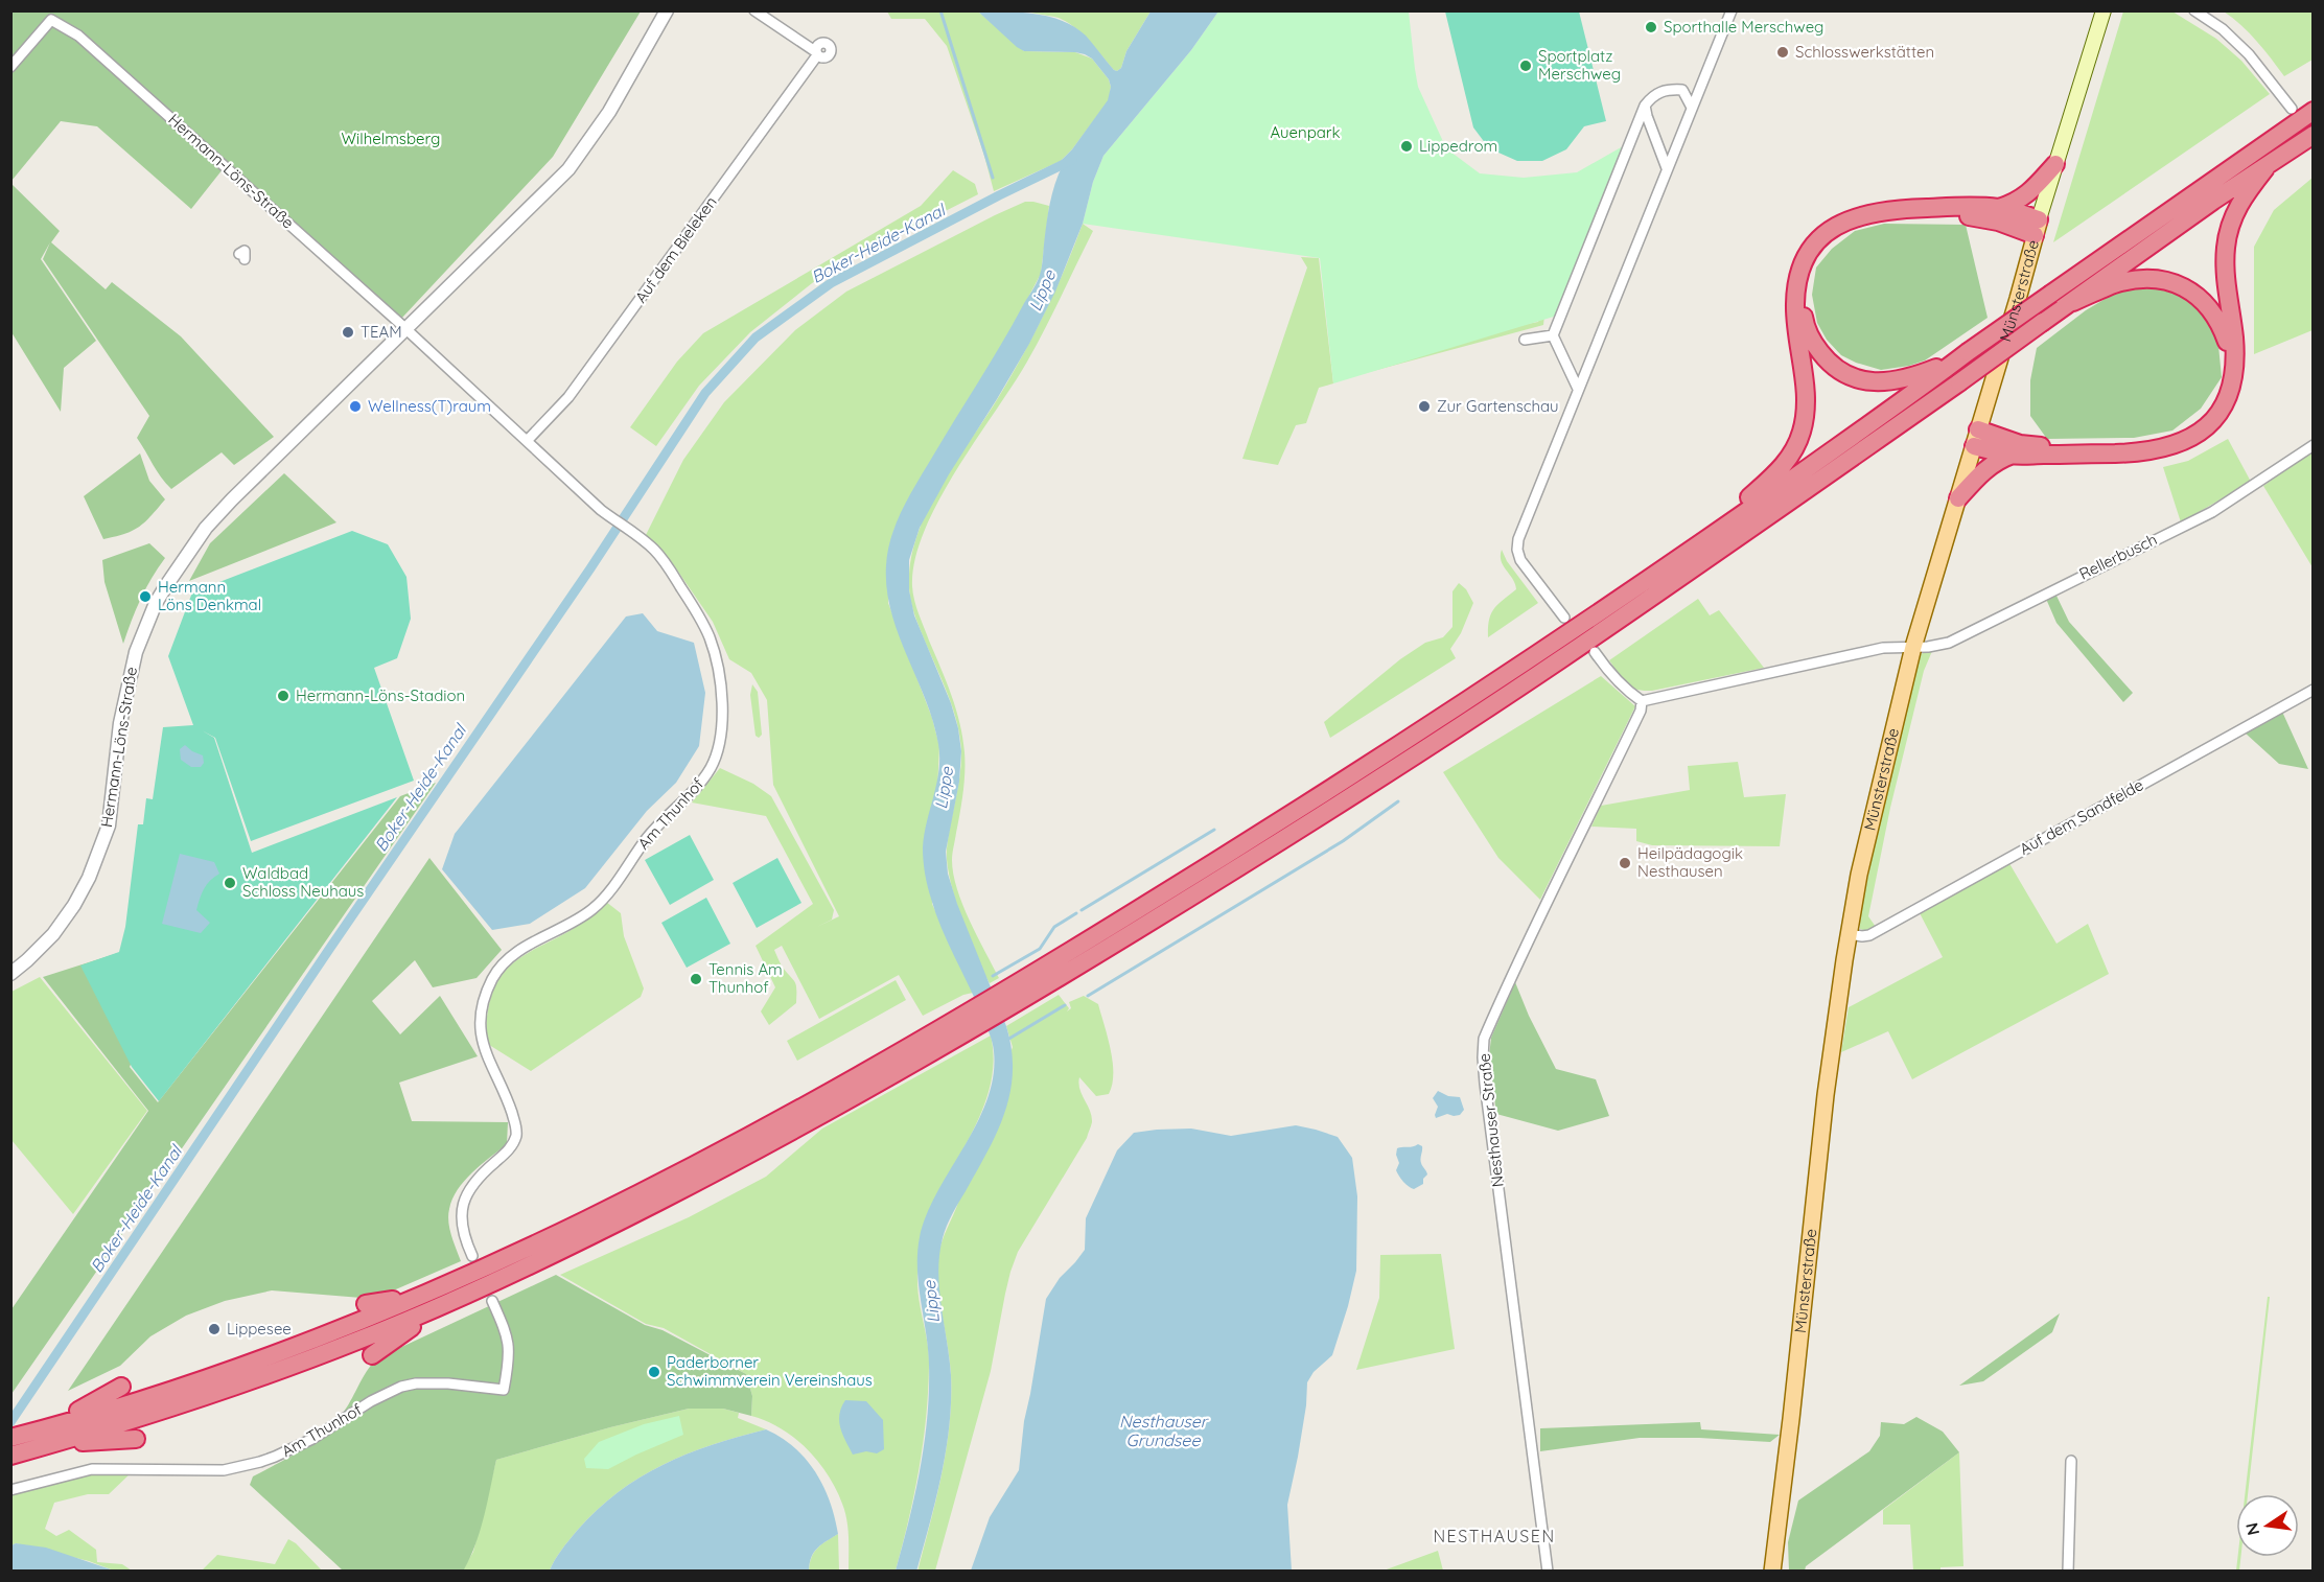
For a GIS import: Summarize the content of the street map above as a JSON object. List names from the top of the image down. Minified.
{"streets":{"main road":["Münsterstraße"],"street":["Hermann-Löns-Straße","Auf dem Bieleken","Rellerbusch","Am Thunhof","Auf dem Sandfelde","Nesthauser Straße"]},"crossings":[["Hermann-Löns-Straße","Am Thunhof"],["Auf dem Bieleken","Am Thunhof"],["Münsterstraße","Rellerbusch"],["Münsterstraße","Auf dem Sandfelde"]],"districts":["NESTHAUSEN"],"water":["Boker-Heide-Kanal","Lippe","Nesthauser Grundsee"],"parks":["Auenpark","Wilhelmsberg"],"places":["Sporthalle Merschweg","Schlosswerkstätten","Sportplatz Merschweg","Lippedrom","TEAM","Wellness(T)raum","Zur Gartenschau","Hermann Löns Denkmal","Hermann-Löns-Stadion","Heilpädagogik Nesthausen","Waldbad Schloss Neuhaus","Tennis Am Thunhof","Lippesee","Paderborner Schwimmverein Vereinshaus"],"north":"left"}
